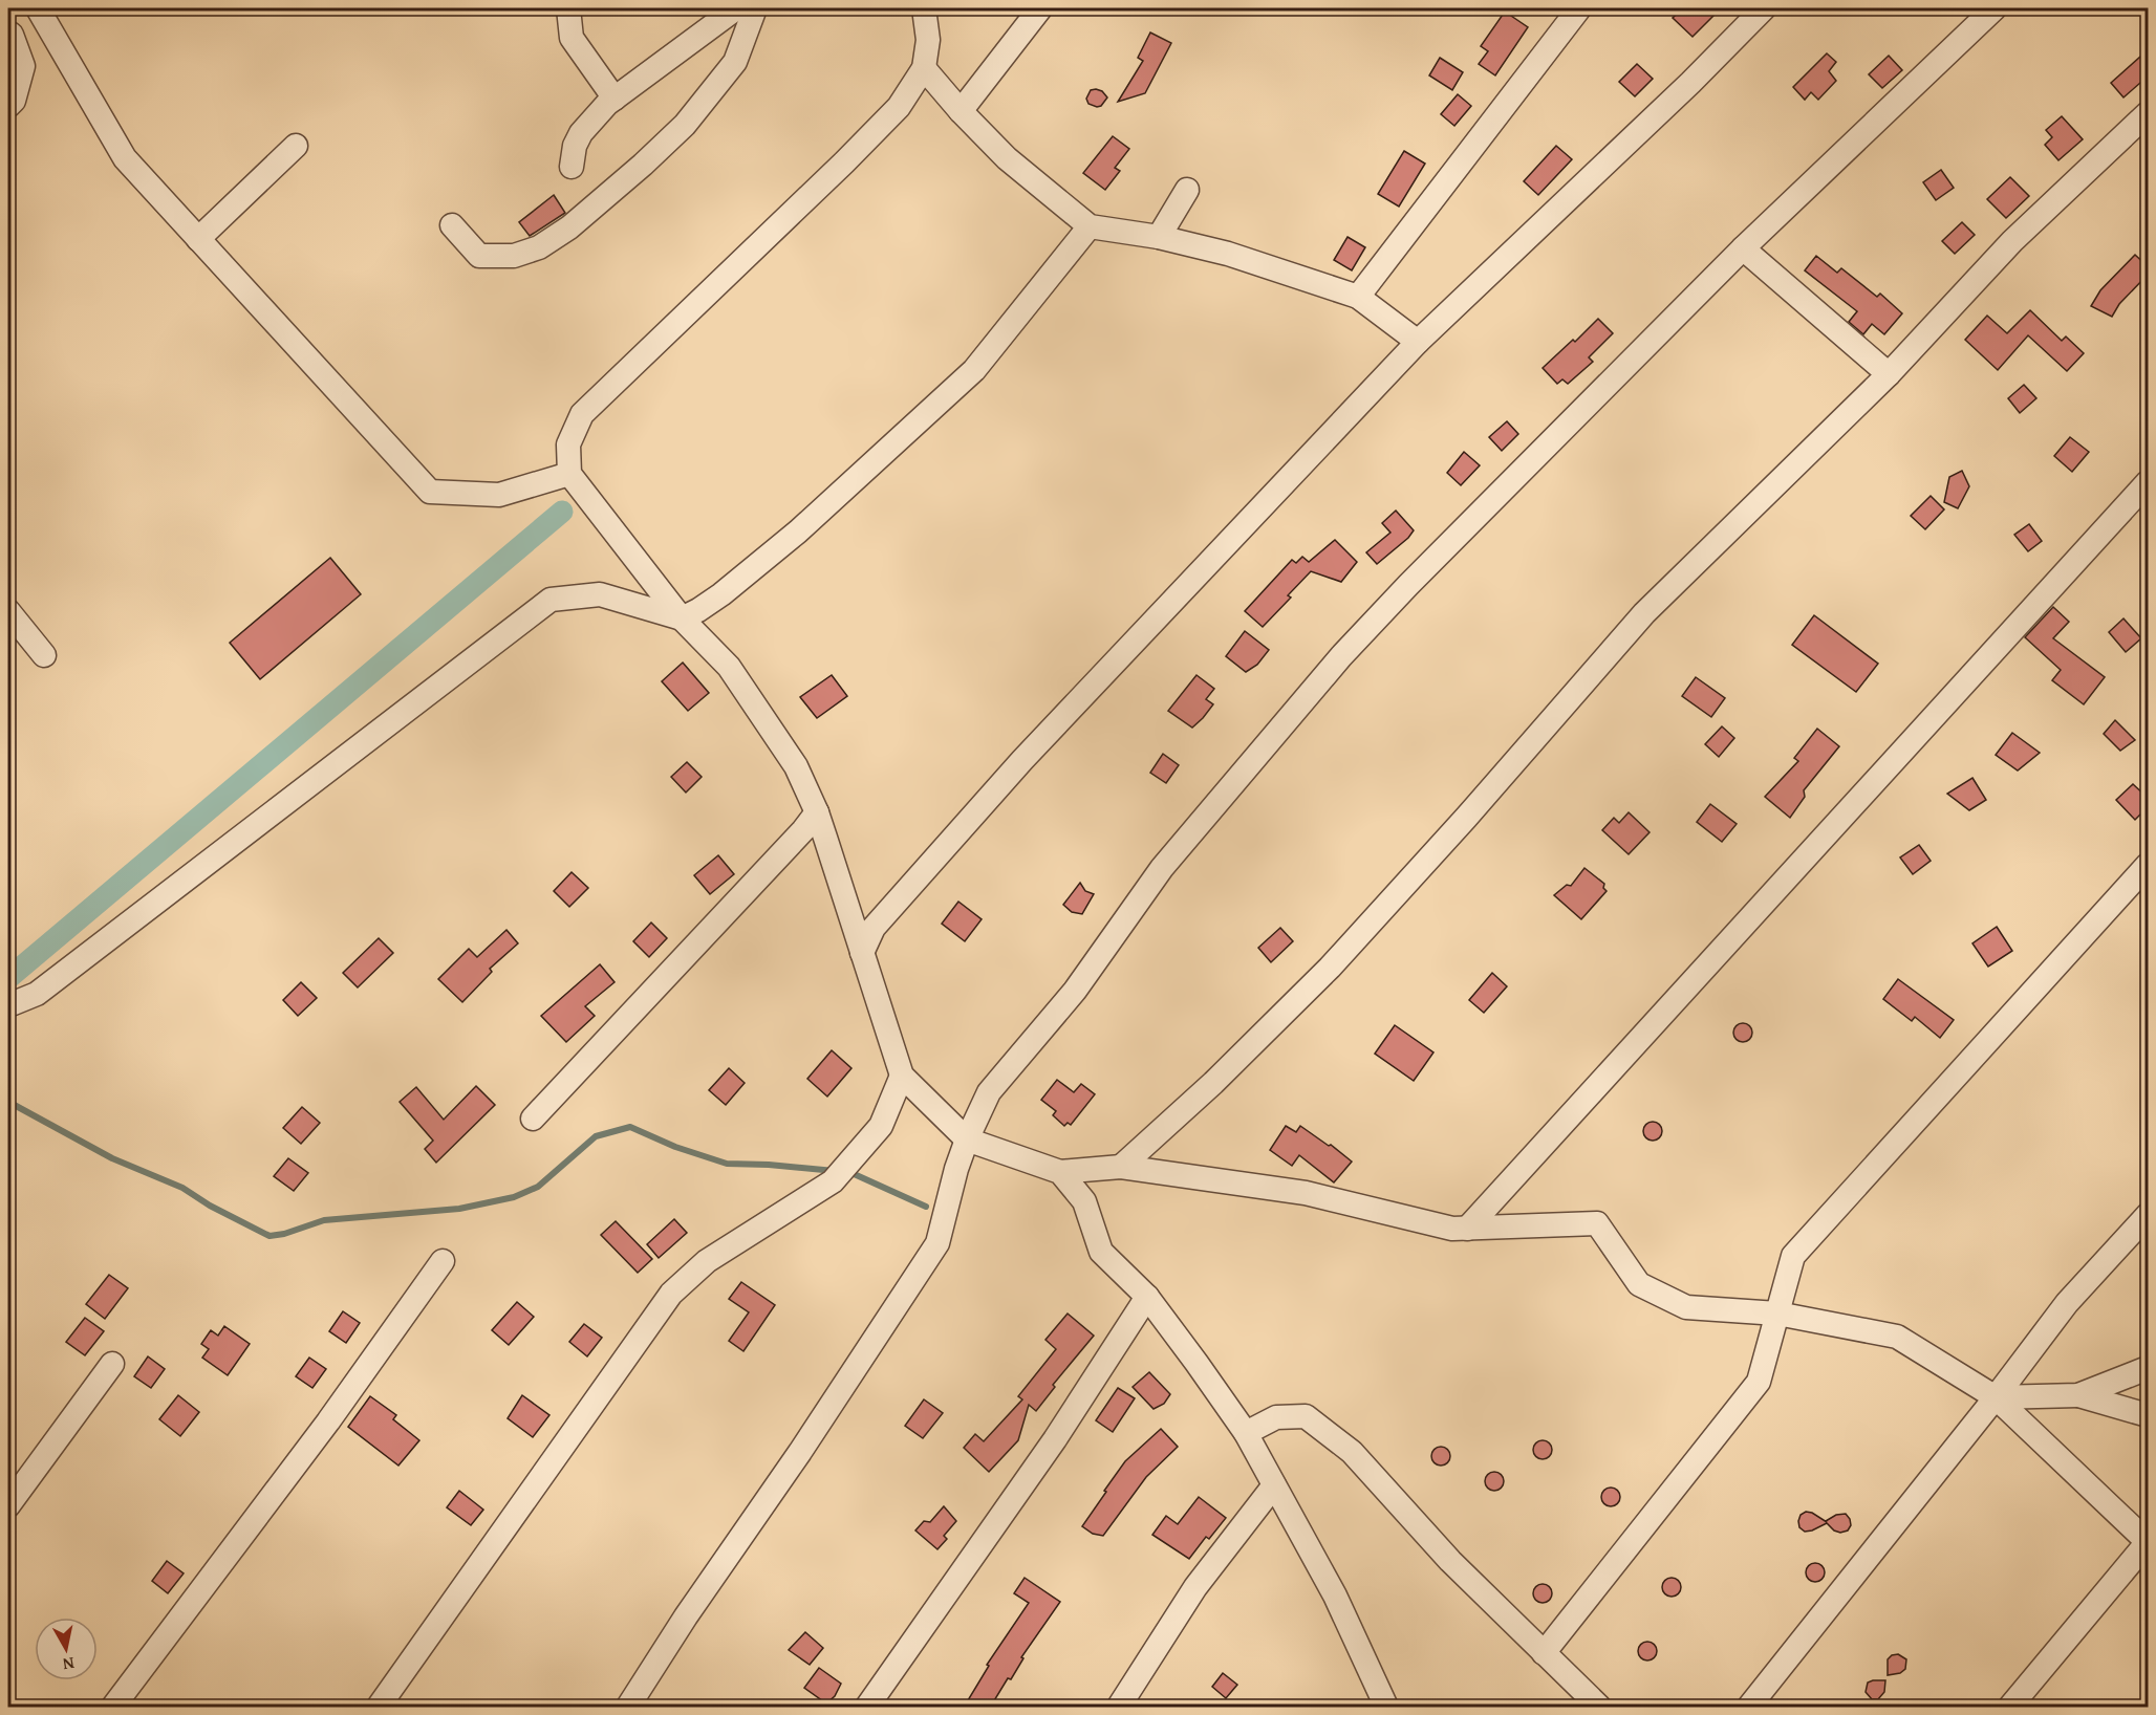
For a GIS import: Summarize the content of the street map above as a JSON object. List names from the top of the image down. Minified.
{"north":"bottom"}
